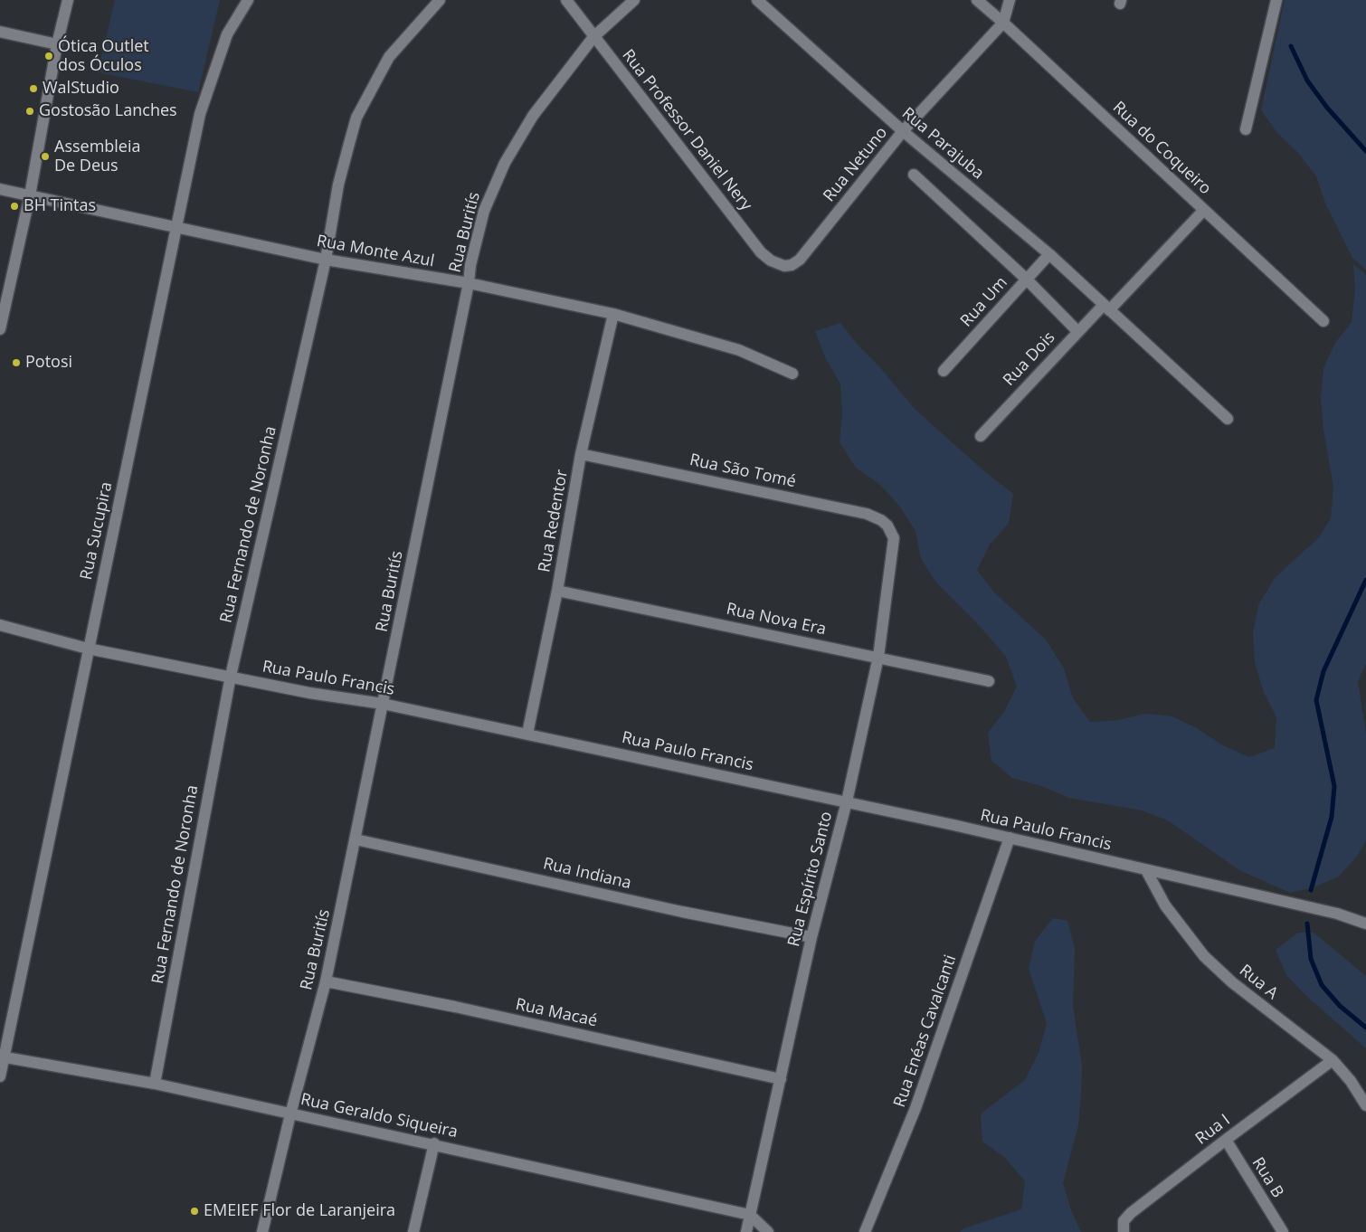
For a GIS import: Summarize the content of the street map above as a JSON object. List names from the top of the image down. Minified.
{"streets":{"street":["Rua Professor Daniel Nery","Rua Parajuba","Rua do Coqueiro","Rua Netuno","Rua Buritís","Rua Monte Azul","Rua Um","Rua Dois","Rua São Tomé","Rua Redentor","Rua Fernando de Noronha","Rua Sucupira","Rua Nova Era","Rua Paulo Francis","Rua Indiana","Rua Espírito Santo","Rua A","Rua Macaé","Rua Enéas Cavalcanti","Rua Geraldo Siqueira","Rua I","Rua B"]},"crossings":[["Rua Professor Daniel Nery","Rua Netuno"],["Rua Professor Daniel Nery","Rua Buritís"],["Rua Parajuba","Rua Netuno"],["Rua Parajuba","Rua Um"],["Rua Parajuba","Rua Dois"],["Rua do Coqueiro","Rua Netuno"],["Rua Buritís","Rua Monte Azul"],["Rua Buritís","Rua Paulo Francis"],["Rua Buritís","Rua Indiana"],["Rua Buritís","Rua Macaé"],["Rua Buritís","Rua Geraldo Siqueira"],["Rua Monte Azul","Rua Redentor"],["Rua Monte Azul","Rua Fernando de Noronha"],["Rua Monte Azul","Rua Sucupira"],["Rua São Tomé","Rua Redentor"],["Rua São Tomé","Rua Espírito Santo"],["Rua Redentor","Rua Nova Era"],["Rua Redentor","Rua Paulo Francis"],["Rua Fernando de Noronha","Rua Paulo Francis"],["Rua Fernando de Noronha","Rua Geraldo Siqueira"],["Rua Sucupira","Rua Paulo Francis"],["Rua Sucupira","Rua Geraldo Siqueira"],["Rua Nova Era","Rua Espírito Santo"],["Rua Paulo Francis","Rua Espírito Santo"],["Rua Paulo Francis","Rua A"],["Rua Paulo Francis","Rua Enéas Cavalcanti"],["Rua Indiana","Rua Espírito Santo"],["Rua Espírito Santo","Rua Macaé"],["Rua Espírito Santo","Rua Geraldo Siqueira"],["Rua A","Rua I"],["Rua I","Rua B"]],"places":["Ótica Outlet dos Óculos","WalStudio","Gostosão Lanches","Assembleia De Deus","BH Tintas","Potosi","EMEIEF Flor de Laranjeira"]}
